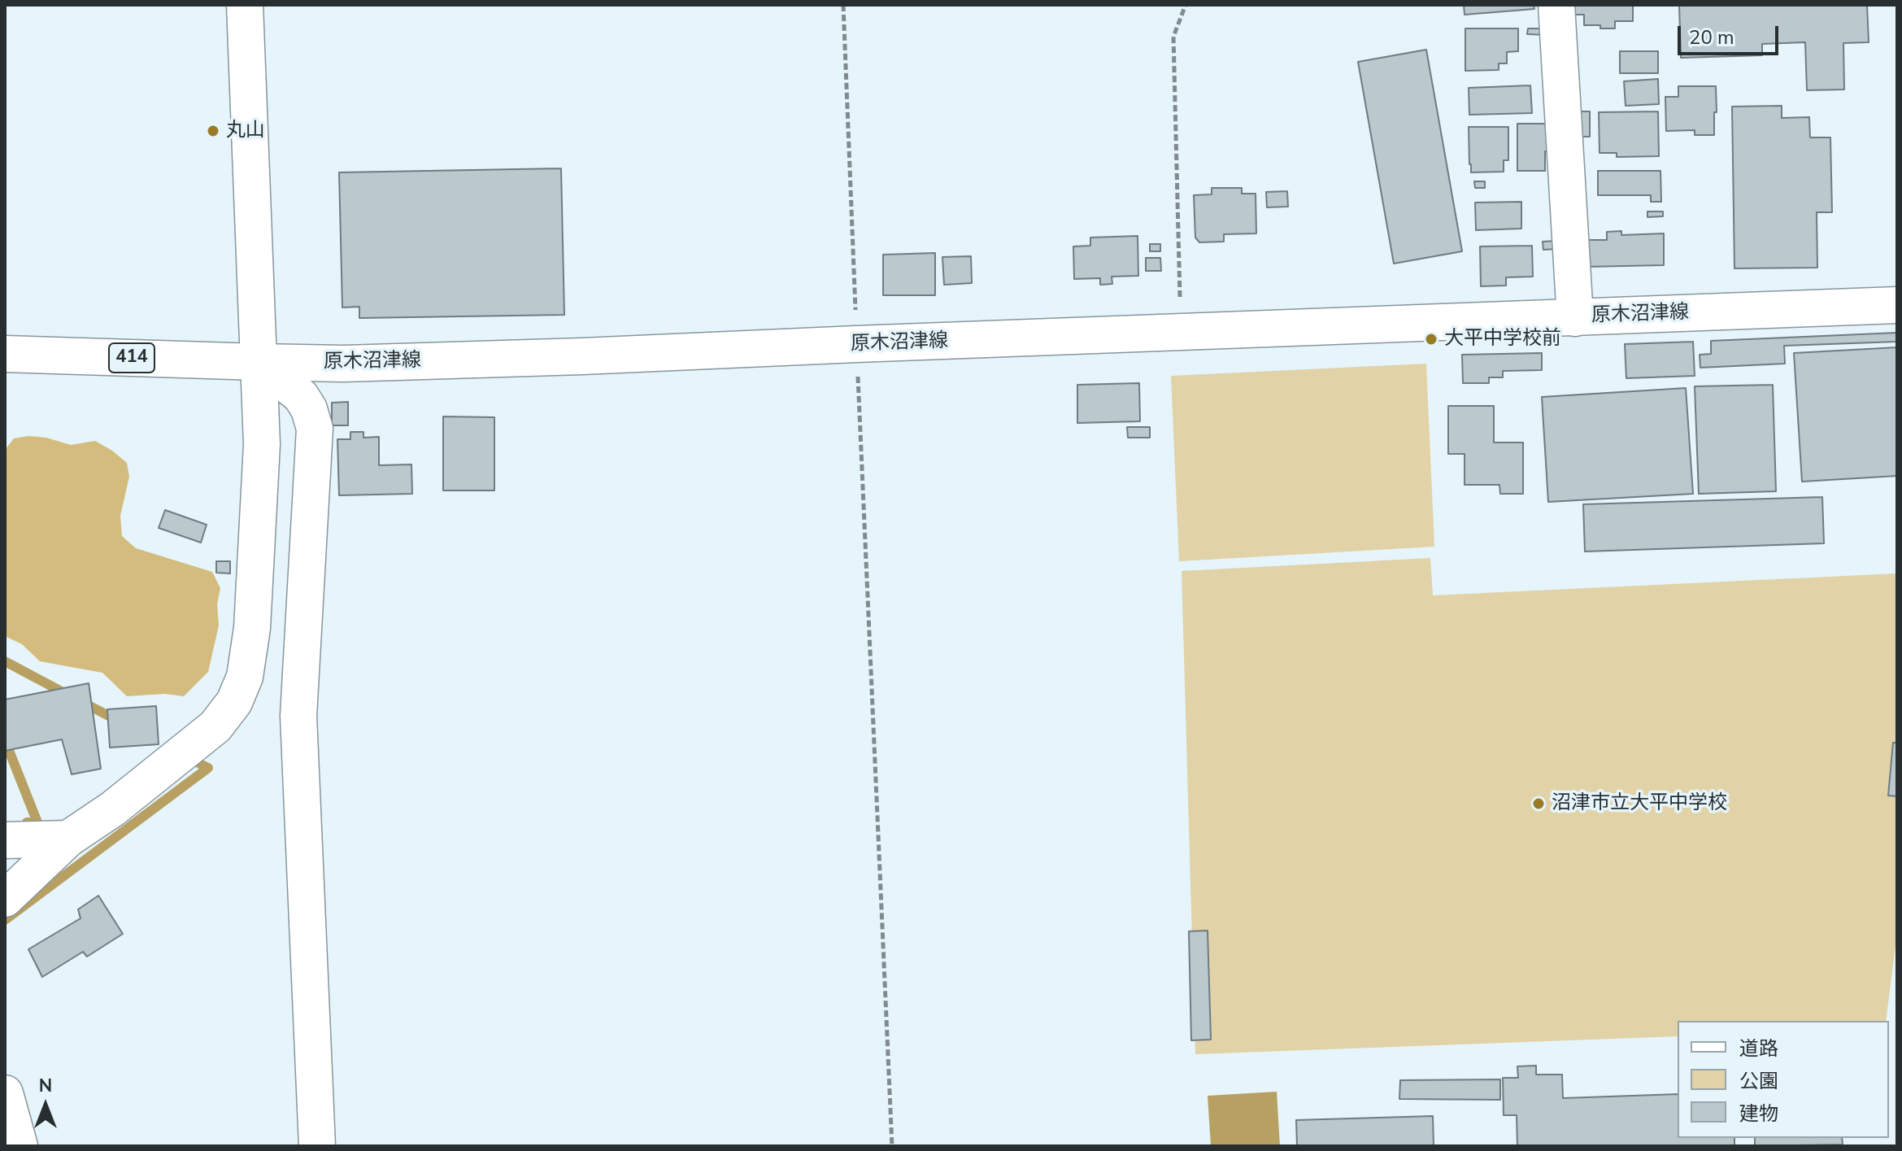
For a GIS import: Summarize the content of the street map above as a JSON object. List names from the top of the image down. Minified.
{"streets":{"main road":["原木沼津線","414"]},"crossings":[["原木沼津線","414"]],"places":["丸山","大平中学校前","沼津市立大平中学校"],"legend":["道路","公園","建物"],"scale_bar":"20 m","north":"top"}
